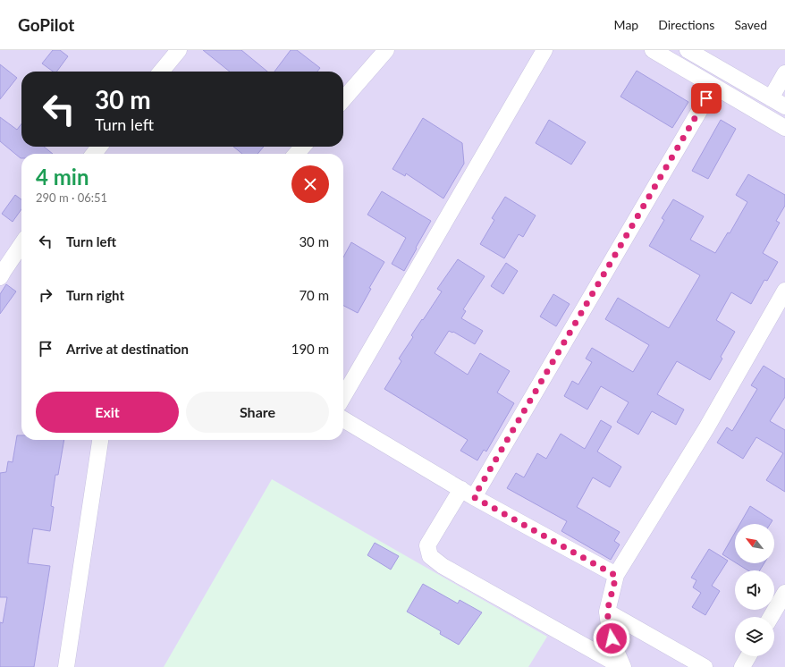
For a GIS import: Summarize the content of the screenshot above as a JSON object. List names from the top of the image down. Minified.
{"north":"top left","page":{"header":"GoPilot","nav":["Map","Directions","Saved"],"turn":["30 m","Turn left"],"heading":["4 min","290 m · 06:51"],"list":[{"name":"Turn left","value":"30 m"},{"name":"Turn right","value":"70 m"},{"name":"Arrive at destination","value":"190 m"}],"buttons":["Exit","Share"]}}
